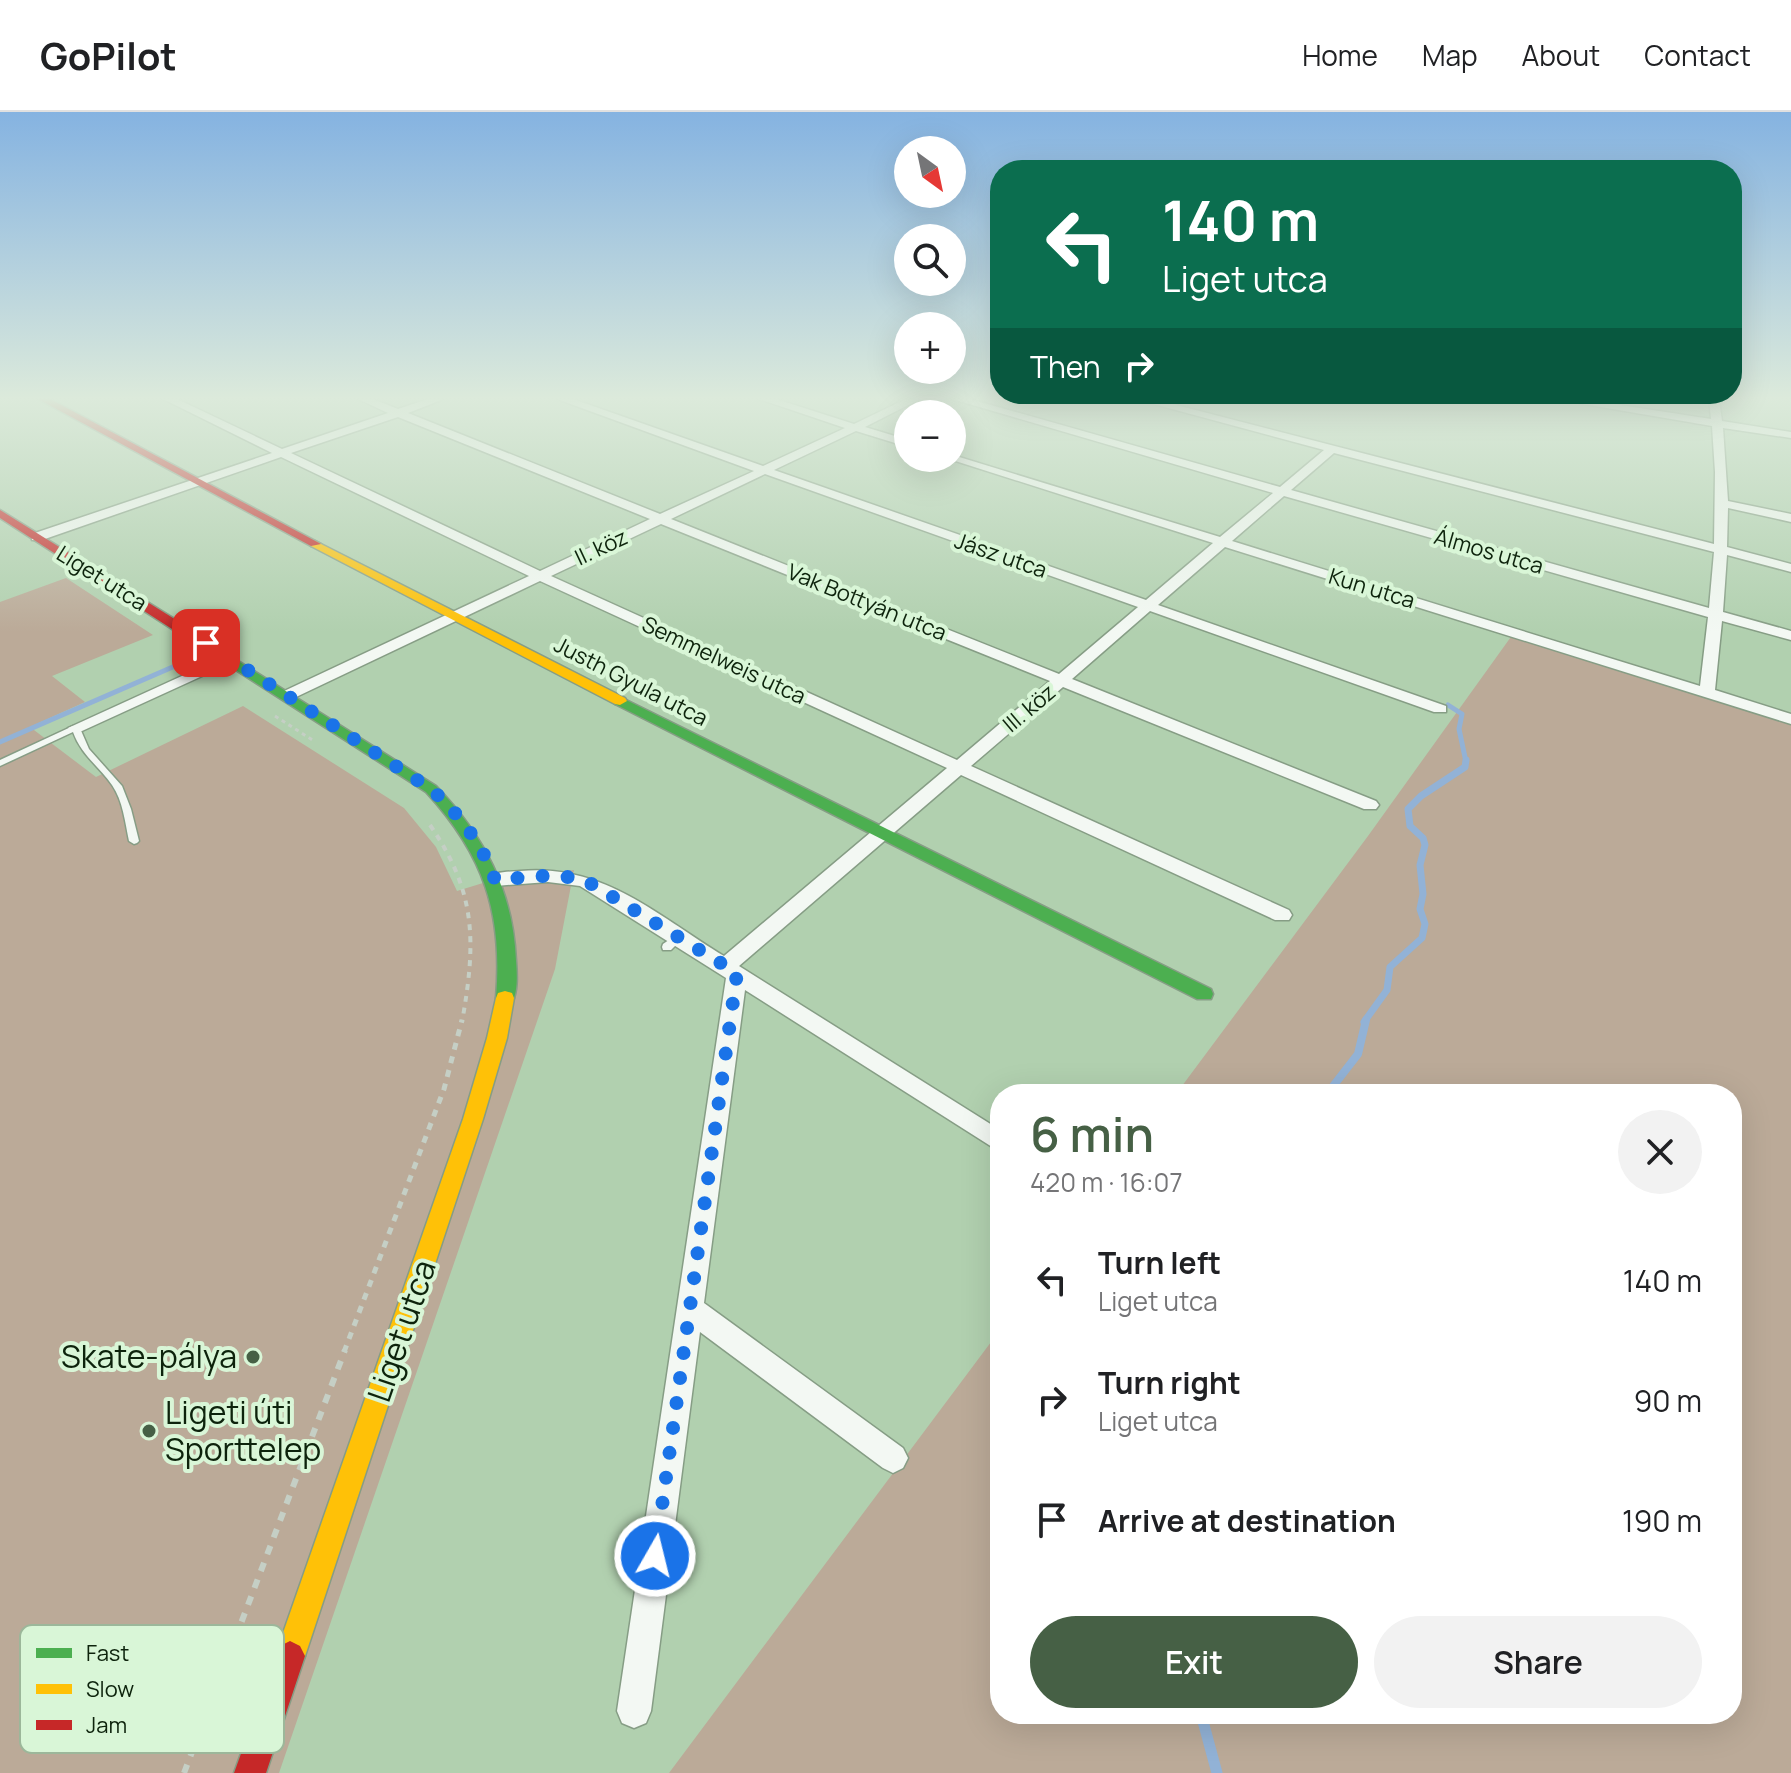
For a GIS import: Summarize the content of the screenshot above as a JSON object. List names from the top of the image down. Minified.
{"streets":{"street":["II. köz","Álmos utca","Jász utca","Liget utca","Kun utca","Vak Bottyán utca","Semmelweis utca","Justh Gyula utca","III. köz"]},"crossings":[["II. köz","Liget utca"],["II. köz","Vak Bottyán utca"],["II. köz","Semmelweis utca"],["II. köz","Justh Gyula utca"],["Álmos utca","III. köz"],["Jász utca","III. köz"],["Kun utca","III. köz"],["Vak Bottyán utca","III. köz"],["Semmelweis utca","III. köz"],["Justh Gyula utca","III. köz"]],"places":["Skate-pálya","Ligeti úti Sporttelep"],"legend":["Fast","Slow","Jam"],"north":"bottom right","page":{"header":"GoPilot","nav":["Home","Map","About","Contact"],"map_buttons":["+","−"],"turn":["140 m","Liget utca"],"then":"Then","heading":["6 min","420 m · 16:07"],"list":[{"name":"Turn left","note":"Liget utca","value":"140 m"},{"name":"Turn right","note":"Liget utca","value":"90 m"},{"name":"Arrive at destination","value":"190 m"}],"buttons":["Exit","Share"]}}
